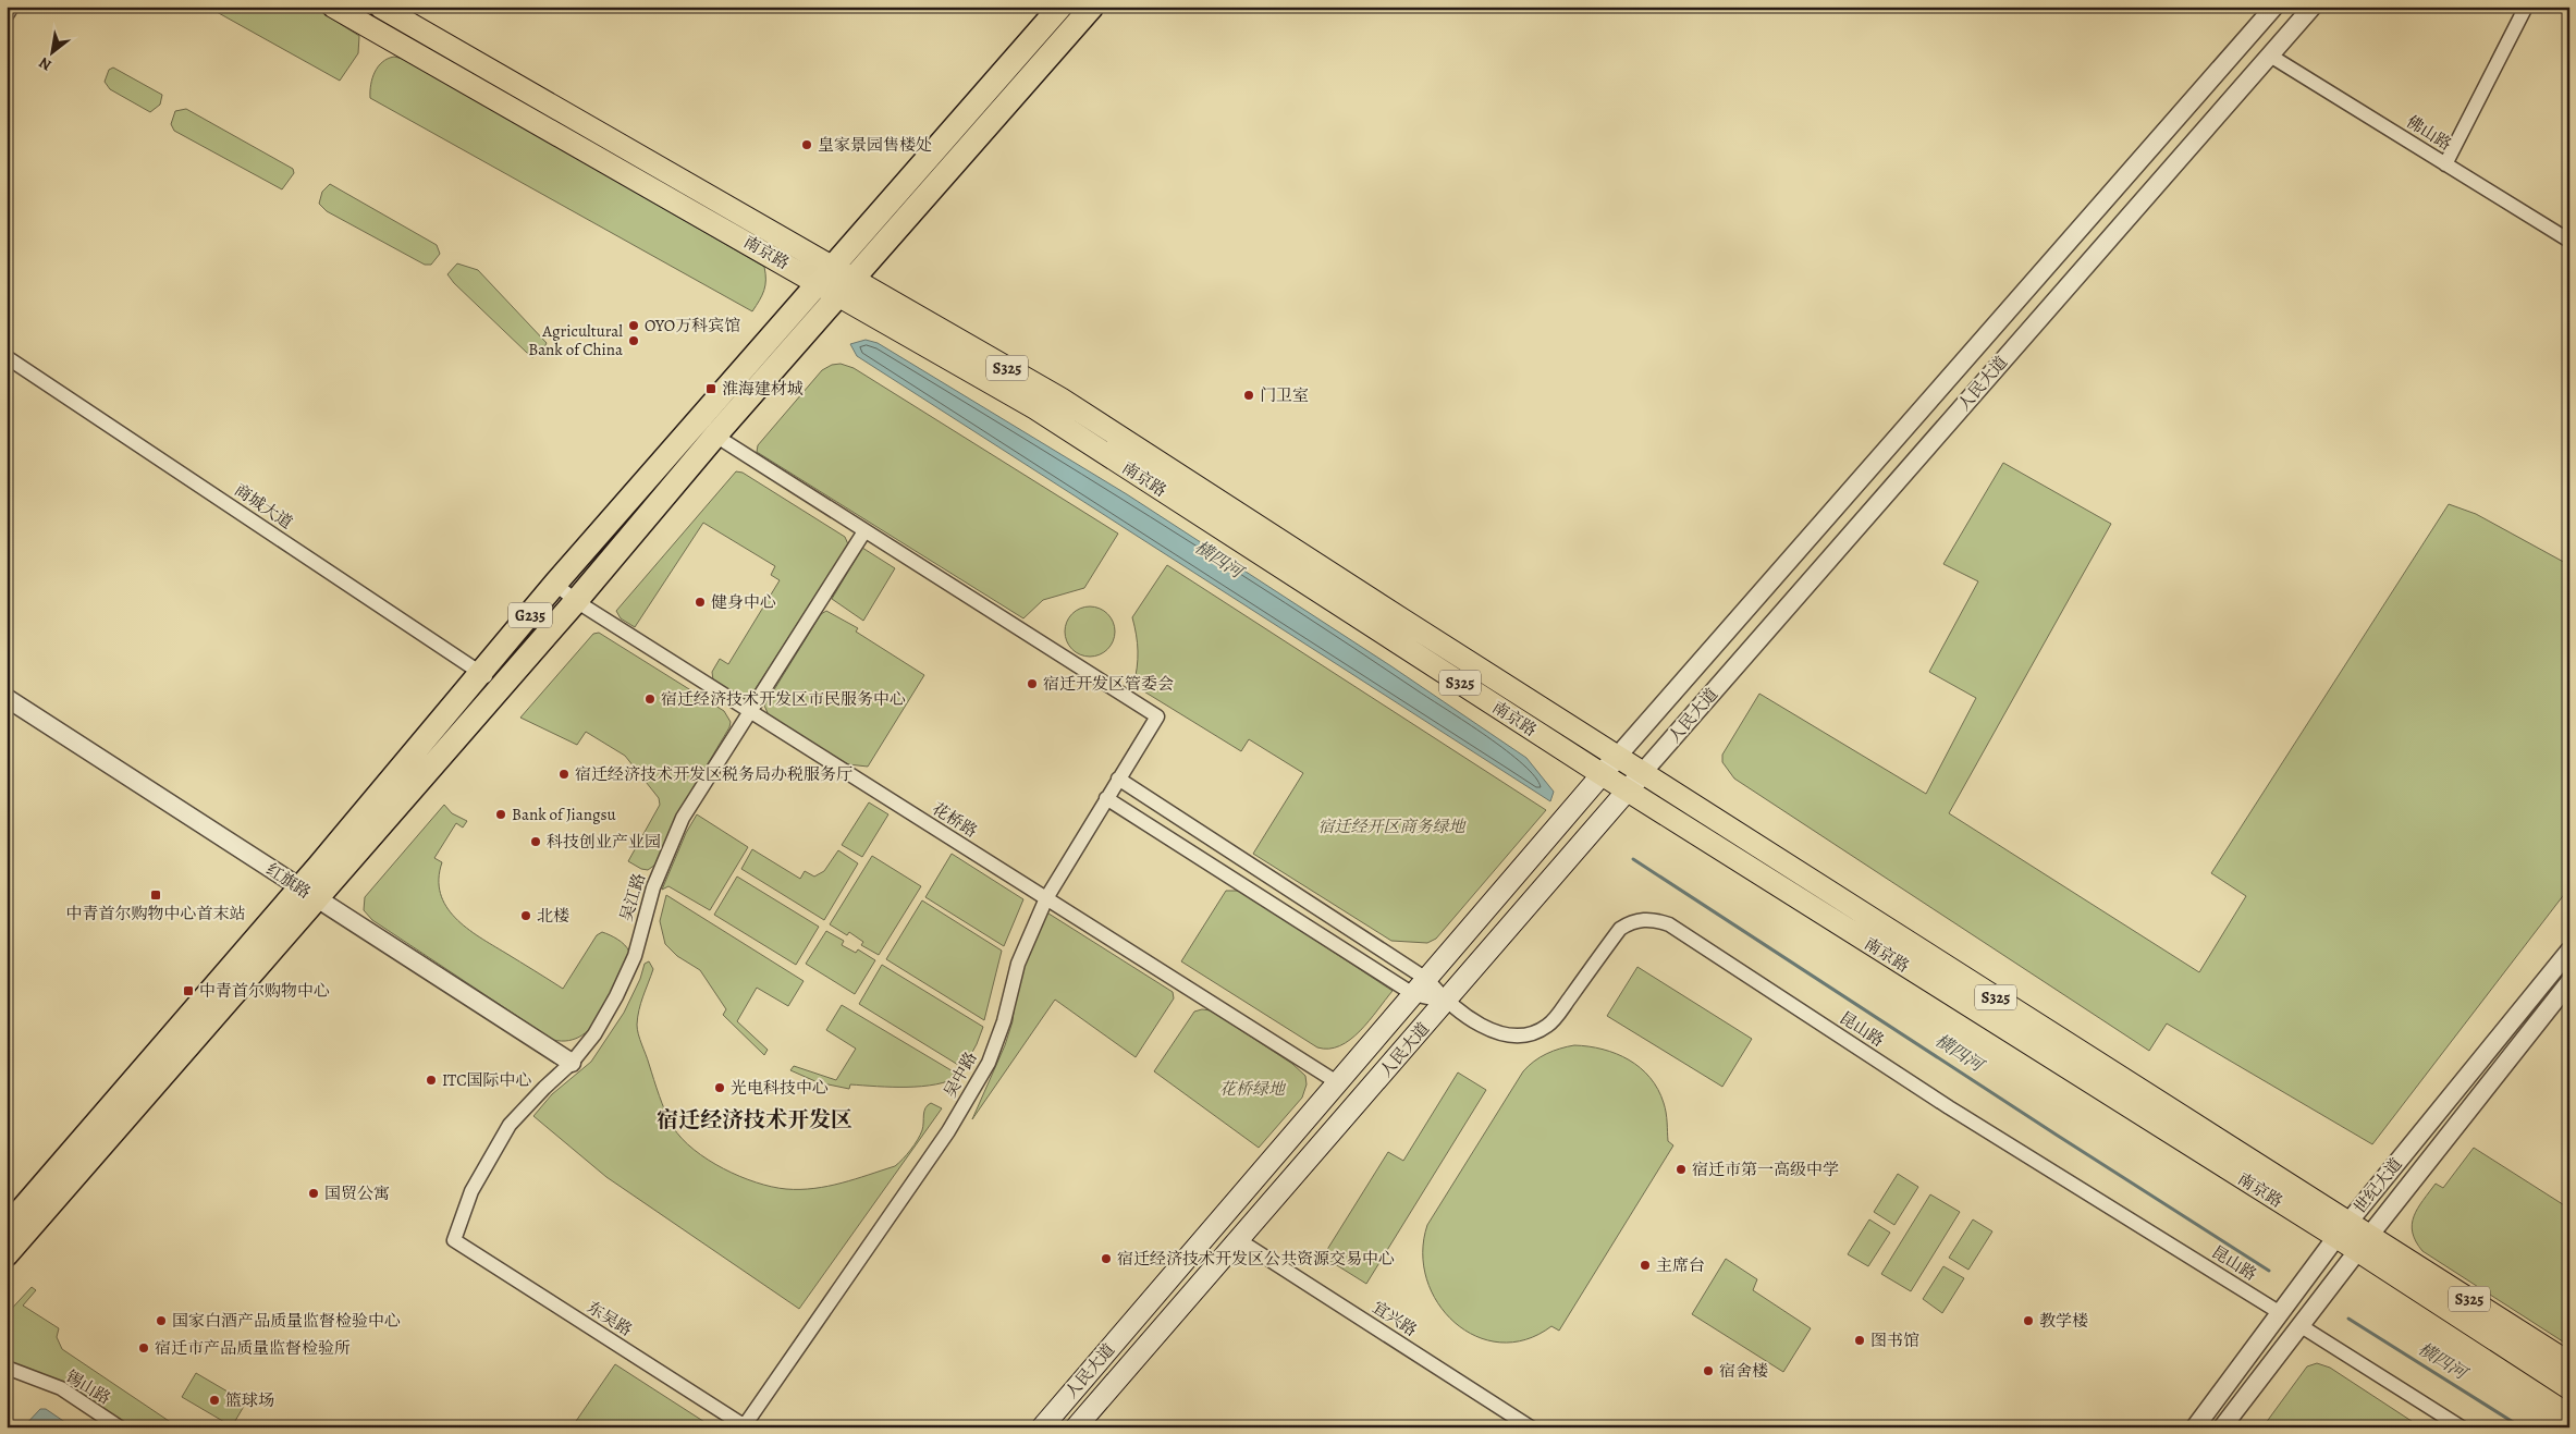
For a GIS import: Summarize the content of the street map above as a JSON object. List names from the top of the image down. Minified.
{"streets":{"highway":["G235"],"main road":["南京路","S325","人民大道"],"street":["佛山路","商城大道","花桥路","红旗路","吴江路","昆山路","吴中路","世纪大道","东吴路","宜兴路","锡山路"]},"crossings":[["佛山路","人民大道"],["南京路","人民大道"],["南京路","G235"],["南京路","世纪大道"],["人民大道","花桥路"],["人民大道","昆山路"],["人民大道","宜兴路"],["商城大道","G235"],["G235","花桥路"],["G235","红旗路"],["花桥路","吴江路"],["花桥路","吴中路"],["红旗路","吴江路"],["吴江路","吴中路"],["吴江路","东吴路"],["昆山路","世纪大道"],["吴中路","东吴路"]],"districts":["宿迁经济技术开发区"],"water":["横四河"],"parks":["宿迁经开区商务绿地","花桥绿地"],"places":{"other":["皇家景园售楼处","OYO万科宾馆","Agricultural Bank of China","门卫室","健身中心","宿迁开发区管委会","宿迁经济技术开发区市民服务中心","宿迁经济技术开发区税务局办税服务厅","Bank of Jiangsu","科技创业产业园","北楼","ITC国际中心","光电科技中心","宿迁市第一高级中学","国贸公寓","宿迁经济技术开发区公共资源交易中心","主席台","国家白酒产品质量监督检验中心","教学楼","图书馆","宿迁市产品质量监督检验所","宿舍楼","篮球场"],"transit":["淮海建材城","中青首尔购物中心首末站","中青首尔购物中心"]},"north":"bottom left"}
